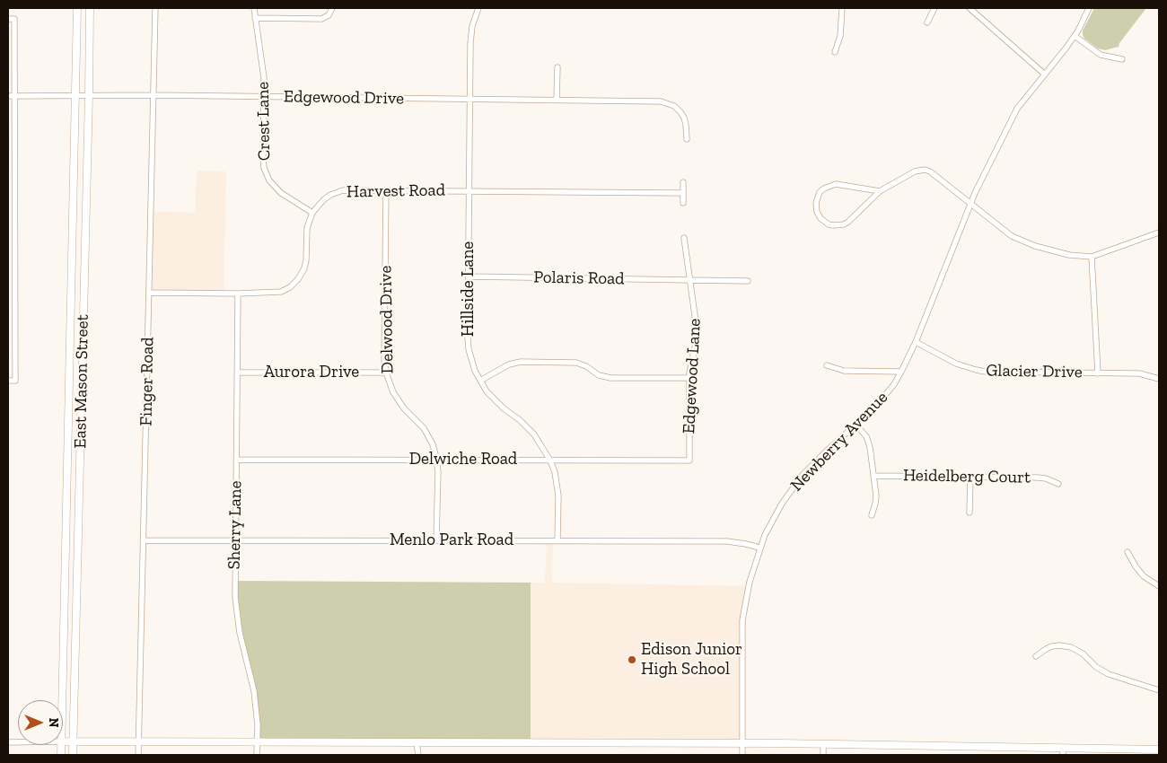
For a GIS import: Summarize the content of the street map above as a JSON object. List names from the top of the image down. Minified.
{"streets":{"main road":["East Mason Street"],"street":["Edgewood Drive","Crest Lane","Harvest Road","Polaris Road","Hillside Lane","Delwood Drive","Glacier Drive","Aurora Drive","Edgewood Lane","Finger Road","Newberry Avenue","Delwiche Road","Heidelberg Court","Sherry Lane","Menlo Park Road"]},"crossings":[["Edgewood Drive","Crest Lane"],["Edgewood Drive","Hillside Lane"],["Edgewood Drive","East Mason Street"],["Edgewood Drive","Finger Road"],["Crest Lane","Harvest Road"],["Harvest Road","Hillside Lane"],["Harvest Road","Delwood Drive"],["Harvest Road","Finger Road"],["Harvest Road","Sherry Lane"],["Polaris Road","Hillside Lane"],["Polaris Road","Edgewood Lane"],["Hillside Lane","Delwiche Road"],["Hillside Lane","Menlo Park Road"],["Delwood Drive","Aurora Drive"],["Delwood Drive","Delwiche Road"],["Delwood Drive","Menlo Park Road"],["Glacier Drive","Newberry Avenue"],["Aurora Drive","Sherry Lane"],["Edgewood Lane","Delwiche Road"],["Finger Road","Menlo Park Road"],["Newberry Avenue","Menlo Park Road"],["Delwiche Road","Sherry Lane"],["Sherry Lane","Menlo Park Road"]],"places":["Edison Junior High School"],"north":"right"}
